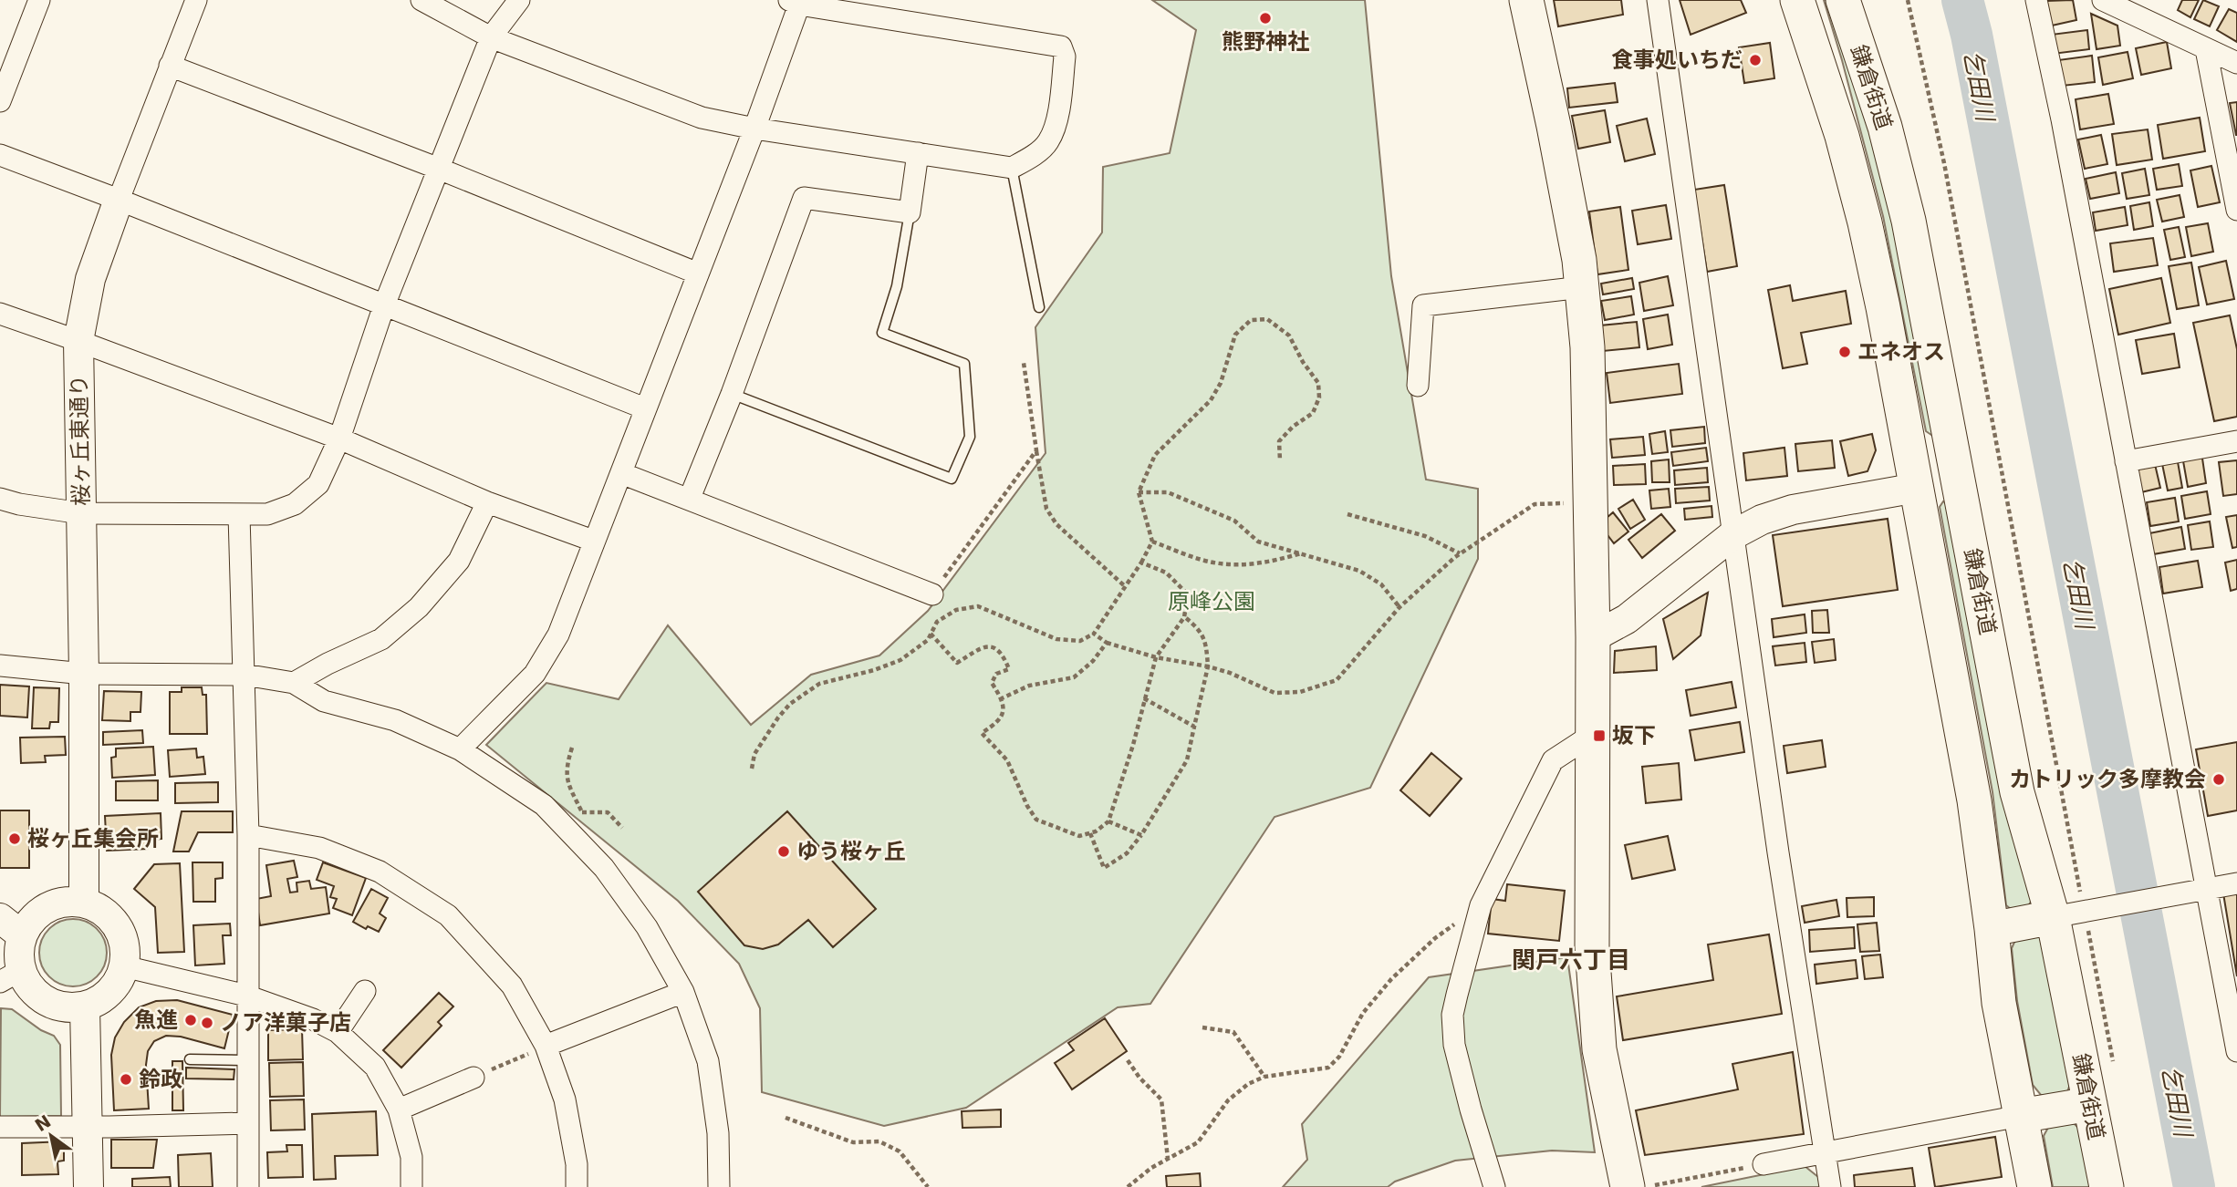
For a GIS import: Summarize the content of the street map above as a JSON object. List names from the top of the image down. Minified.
{"streets":{"main road":["鎌倉街道"],"street":["桜ヶ丘東通り"]},"districts":["関戸六丁目"],"water":["乞田川"],"parks":["原峰公園"],"places":{"other":["熊野神社","食事処いちだ","エネオス","カトリック多摩教会","桜ヶ丘集会所","ゆう桜ヶ丘","魚進","ノア洋菓子店","鈴政"],"transit":["坂下"]},"north":"top left"}
